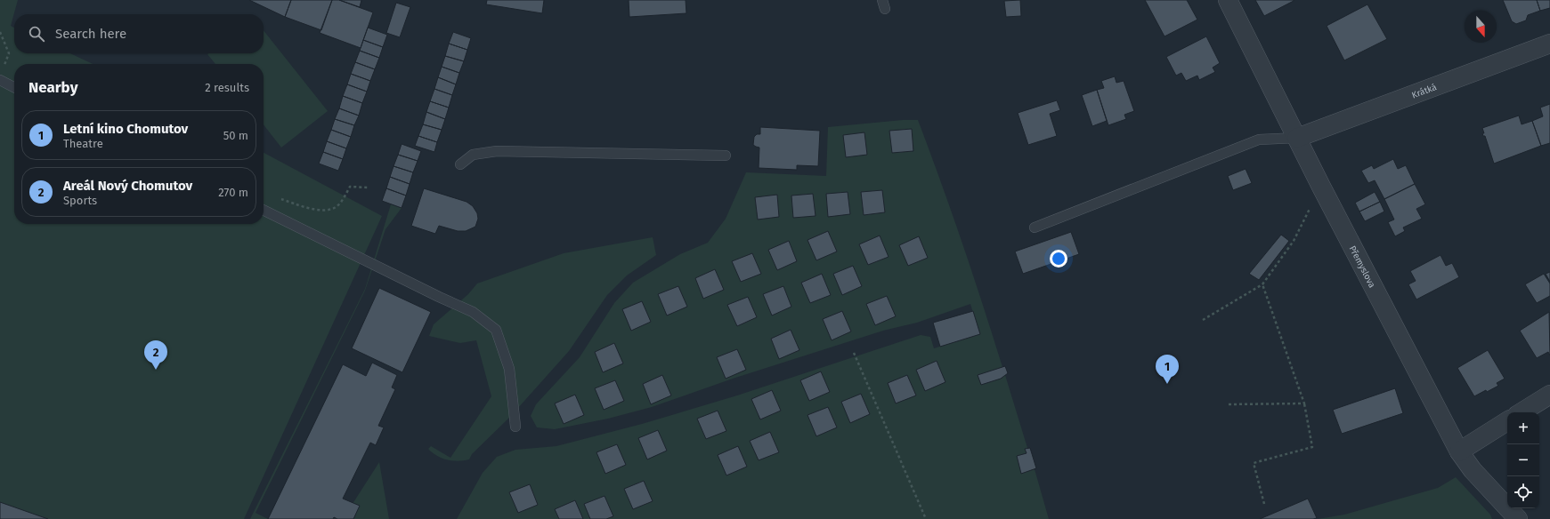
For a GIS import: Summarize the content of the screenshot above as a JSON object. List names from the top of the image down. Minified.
{"streets":{"street":["Krátká","Přemyslova"]},"crossings":[["Krátká","Přemyslova"]],"north":"bottom","page":{"search":"Search here","heading":["Nearby","2 results"],"list":[{"mark":"1","name":"Letní kino Chomutov","note":"Theatre","value":"50 m"},{"mark":"2","name":"Areál Nový Chomutov","note":"Sports","value":"270 m"}],"pins":["2","1"],"map_buttons":["+","−"]}}
